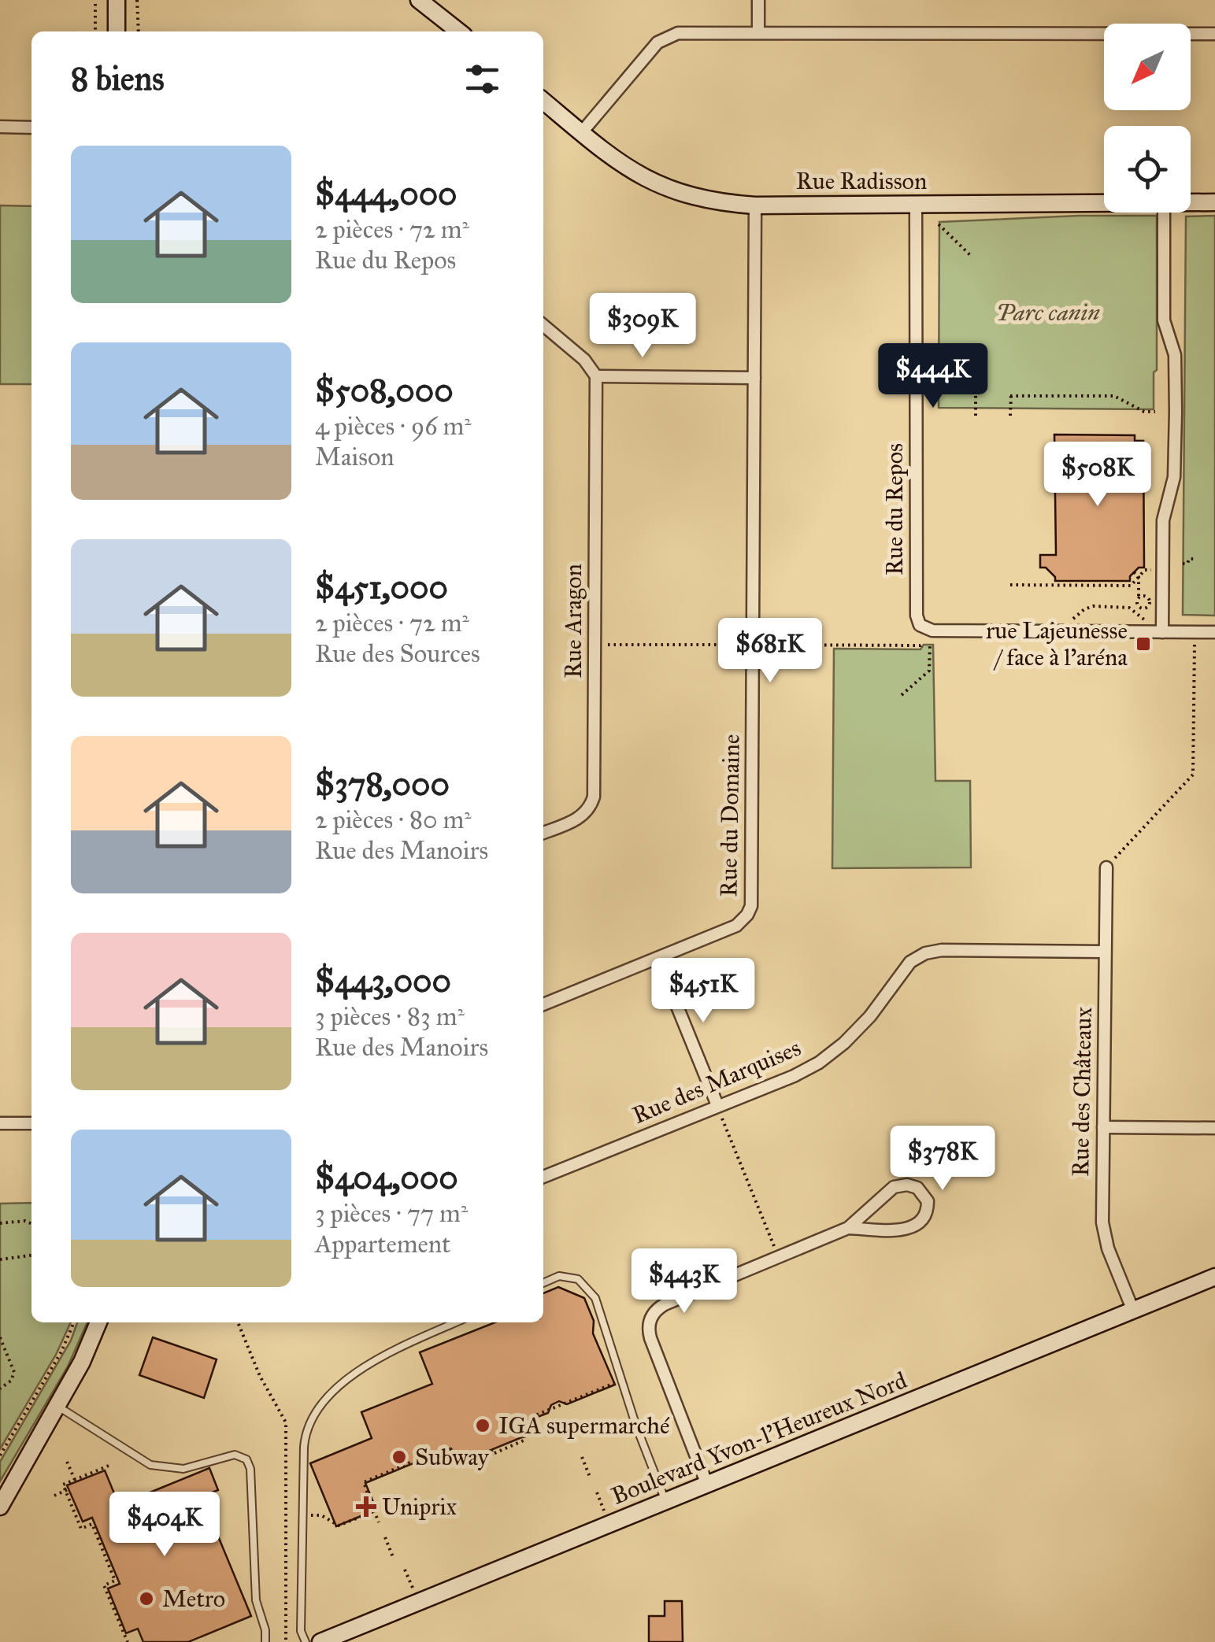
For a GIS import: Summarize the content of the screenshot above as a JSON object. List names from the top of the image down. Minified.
{"streets":{"street":["Rue Radisson","Rue du Repos","Rue Aragon","Rue du Domaine","Rue des Marquises","Rue des Châteaux","Boulevard Yvon-l'Heureux Nord"]},"crossings":[["Rue Radisson","Rue du Repos"],["Rue Radisson","Rue du Domaine"],["Rue des Marquises","Rue des Châteaux"],["Rue des Châteaux","Boulevard Yvon-l'Heureux Nord"]],"parks":["Parc canin"],"places":{"transit":["rue Lajeunesse / face à l'aréna"],"other":["IGA supermarché","Subway","Metro"],"health":["Uniprix"]},"north":"bottom left","page":{"heading":"8 biens","list":[{"name":"$444,000","note":"2 pièces · 72 m² · Rue du Repos"},{"name":"$508,000","note":"4 pièces · 96 m² · Maison"},{"name":"$451,000","note":"2 pièces · 72 m² · Rue des Sources"},{"name":"$378,000","note":"2 pièces · 80 m² · Rue des Manoirs"},{"name":"$443,000","note":"3 pièces · 83 m² · Rue des Manoirs"},{"name":"$404,000","note":"3 pièces · 77 m² · Appartement"}],"price":["$309K","$444K","$508K","$681K","$451K","$378K","$443K","$404K"]}}
